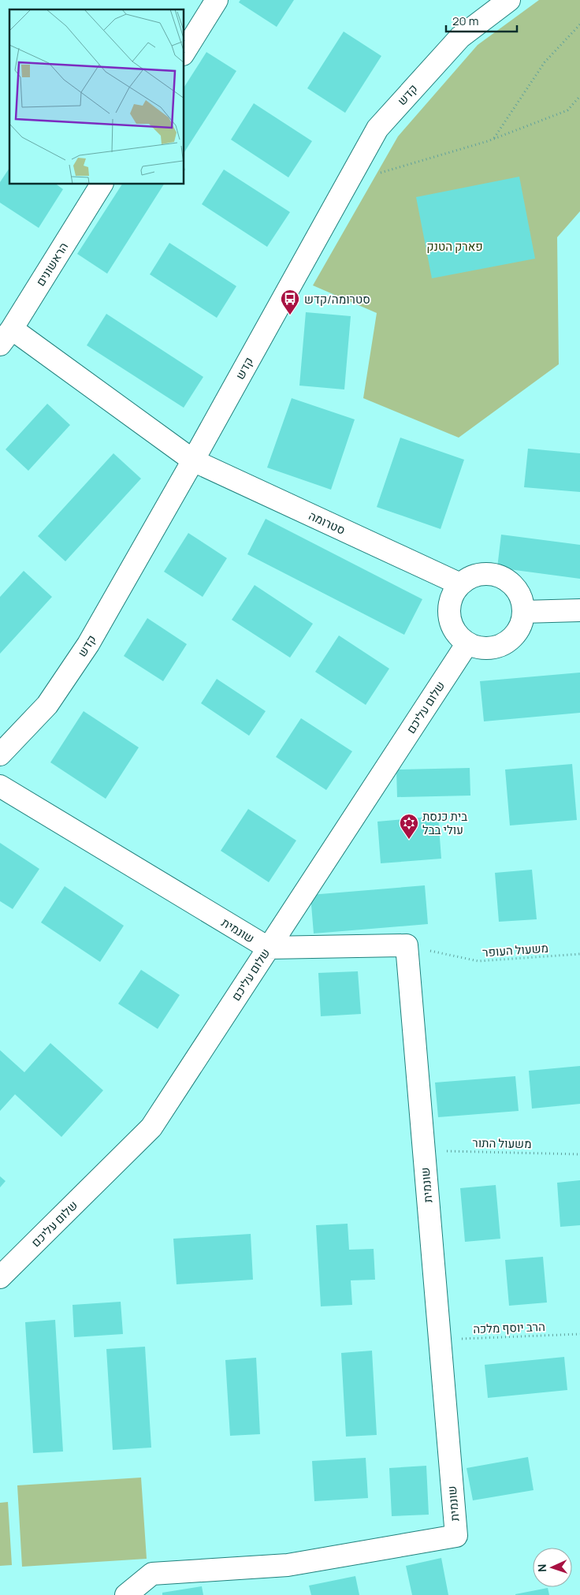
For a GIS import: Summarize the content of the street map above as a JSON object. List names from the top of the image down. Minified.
{"streets":{"street":["קדש","הראשונים","סטרומה","שלום עליכם","שונמית"],"path":["משעול העופר","משעול התור","הרב יוסף מלכה"]},"crossings":[["קדש","סטרומה"],["הראשונים","סטרומה"],["סטרומה","שלום עליכם"],["שלום עליכם","שונמית"],["שונמית","משעול העופר"],["שונמית","משעול התור"],["שונמית","הרב יוסף מלכה"]],"parks":["פארק הטנק"],"places":{"bus stop":["סטרומה/קדש"],"synagogue":["בית כנסת עולי בבל"]},"scale_bar":"20 m","north":"left"}
